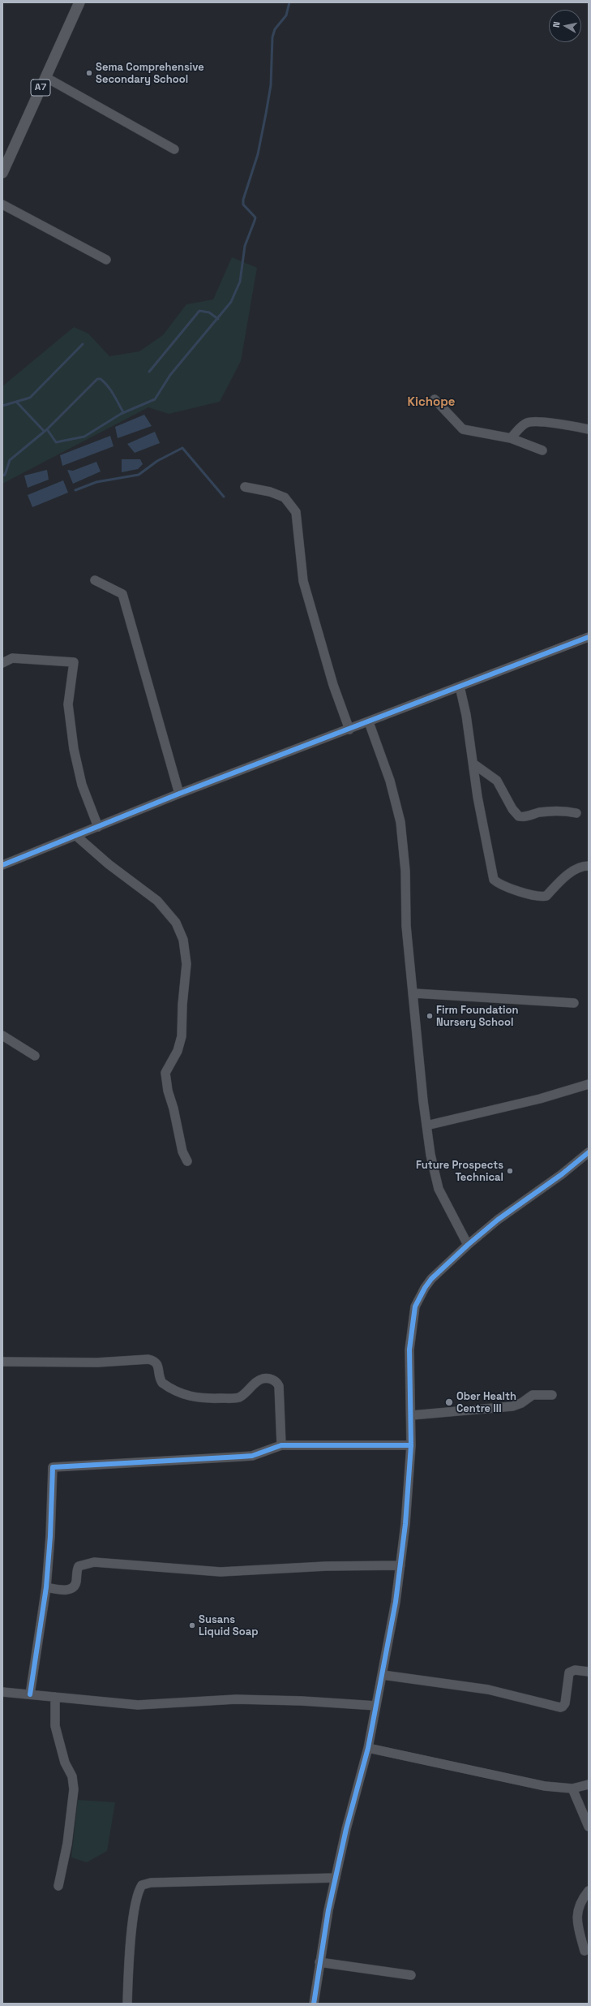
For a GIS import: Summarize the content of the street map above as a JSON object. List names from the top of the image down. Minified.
{"streets":{"main road":["A7"]},"districts":["Kichope"],"places":["Sema Comprehensive Secondary School","Firm Foundation Nursery School","Future Prospects Technical","Ober Health Centre III","Susans Liquid Soap"],"north":"left"}
